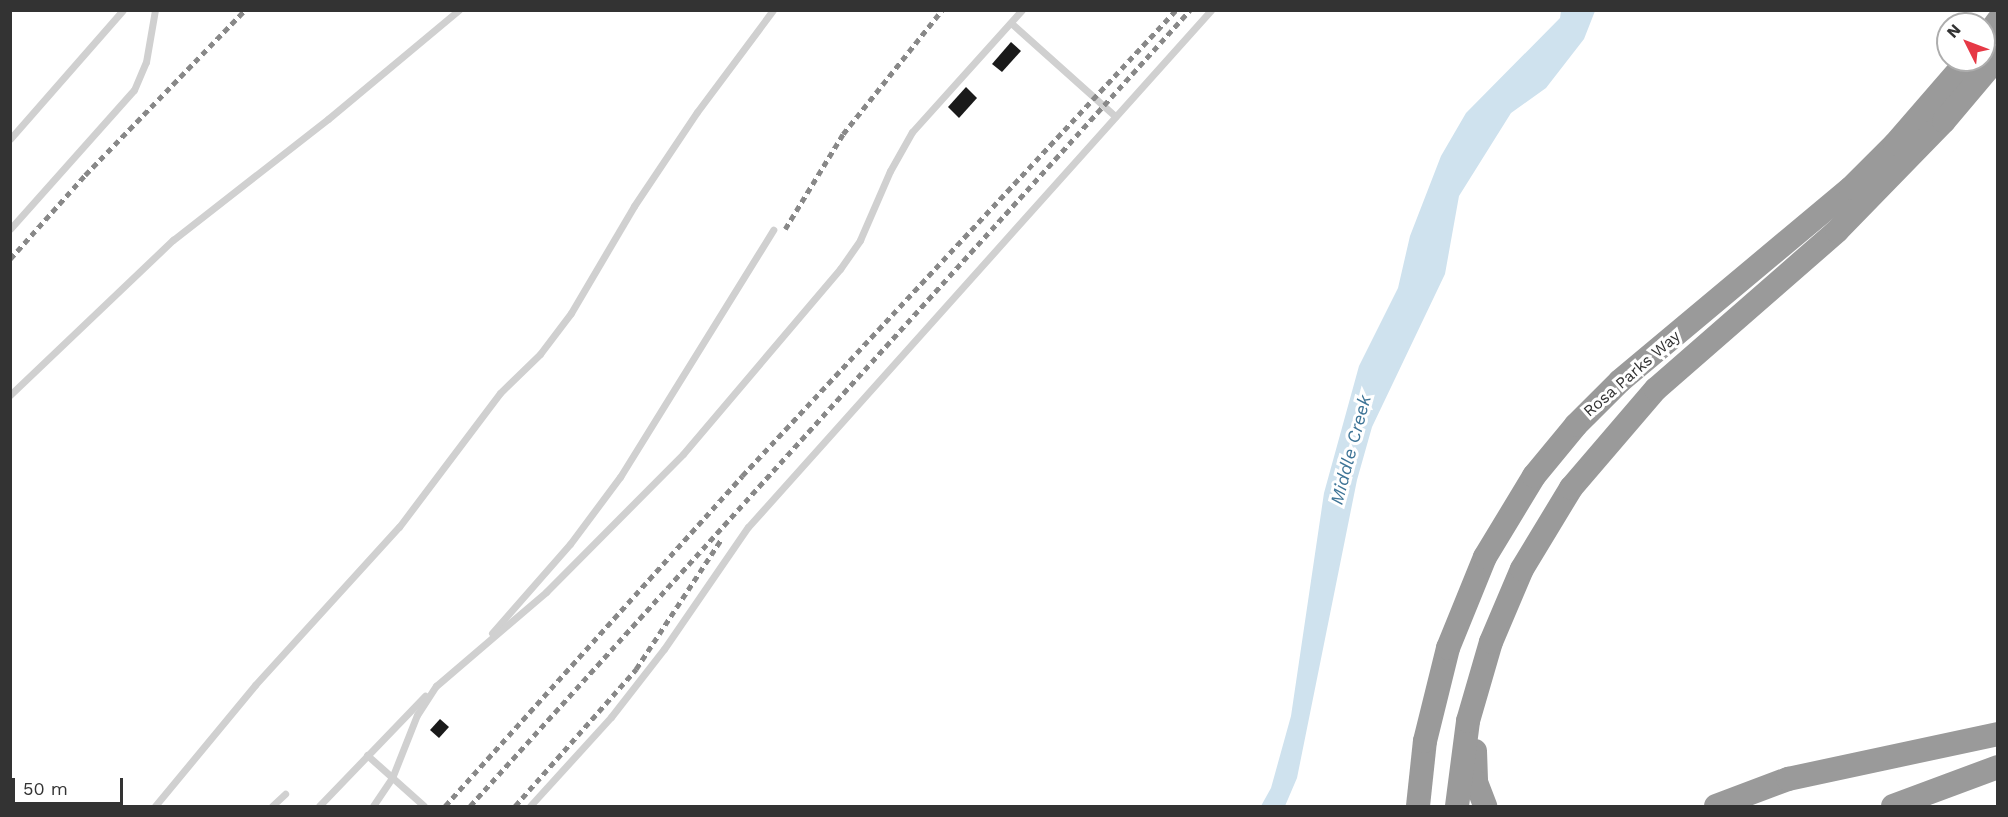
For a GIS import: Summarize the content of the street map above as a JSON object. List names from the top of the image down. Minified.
{"streets":{"highway":["Rosa Parks Way"]},"water":["Middle Creek"],"scale_bar":"50 m","north":"top left"}
